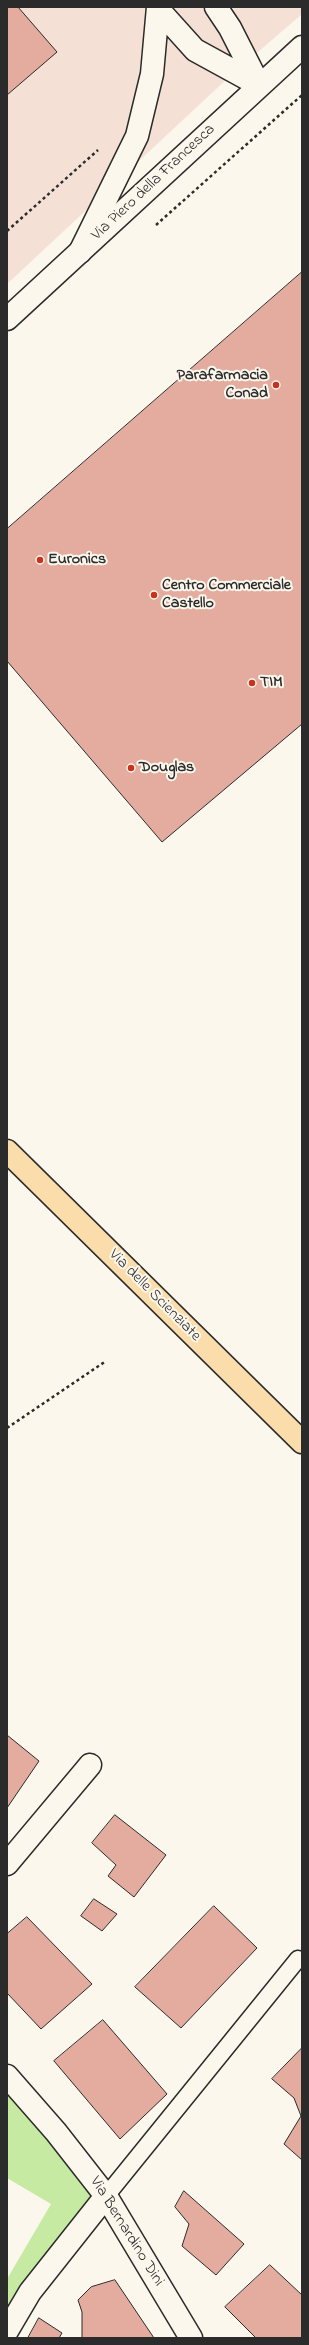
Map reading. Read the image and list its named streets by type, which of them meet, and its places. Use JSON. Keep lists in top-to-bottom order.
{
  "streets": {
    "main road": ["Via delle Scienziate"],
    "street": ["Via Piero della Francesca", "Via Bernardino Dini"]
  },
  "places": [
    "Parafarmacia Conad",
    "Euronics",
    "Centro Commerciale Castello",
    "TIM",
    "Douglas"
  ]
}
